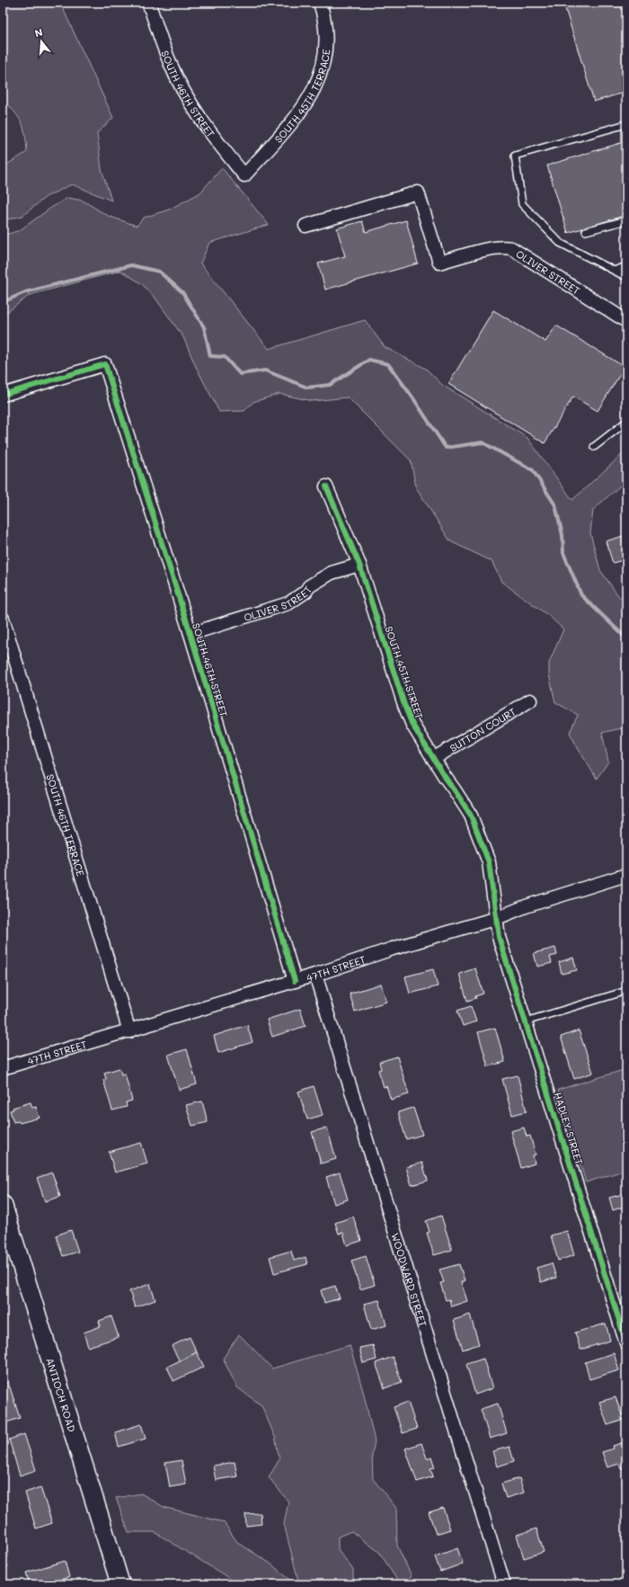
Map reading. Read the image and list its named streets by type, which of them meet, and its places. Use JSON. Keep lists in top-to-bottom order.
{
  "streets": {
    "main road": ["ANTIOCH ROAD"],
    "street": [
      "SOUTH 46TH STREET",
      "SOUTH 45TH TERRACE",
      "OLIVER STREET",
      "SOUTH 45TH STREET",
      "SUTTON COURT",
      "SOUTH 46TH TERRACE",
      "47TH STREET",
      "HADLEY STREET",
      "WOODWARD STREET"
    ]
  },
  "crossings": [
    ["SOUTH 46TH STREET", "SOUTH 45TH TERRACE"],
    ["SOUTH 46TH STREET", "OLIVER STREET"],
    ["SOUTH 46TH STREET", "47TH STREET"],
    ["OLIVER STREET", "SOUTH 45TH STREET"],
    ["SOUTH 45TH STREET", "SUTTON COURT"],
    ["SOUTH 45TH STREET", "47TH STREET"],
    ["SOUTH 45TH STREET", "HADLEY STREET"],
    ["SOUTH 46TH TERRACE", "47TH STREET"],
    ["47TH STREET", "HADLEY STREET"],
    ["47TH STREET", "WOODWARD STREET"]
  ],
  "north": "top"
}
